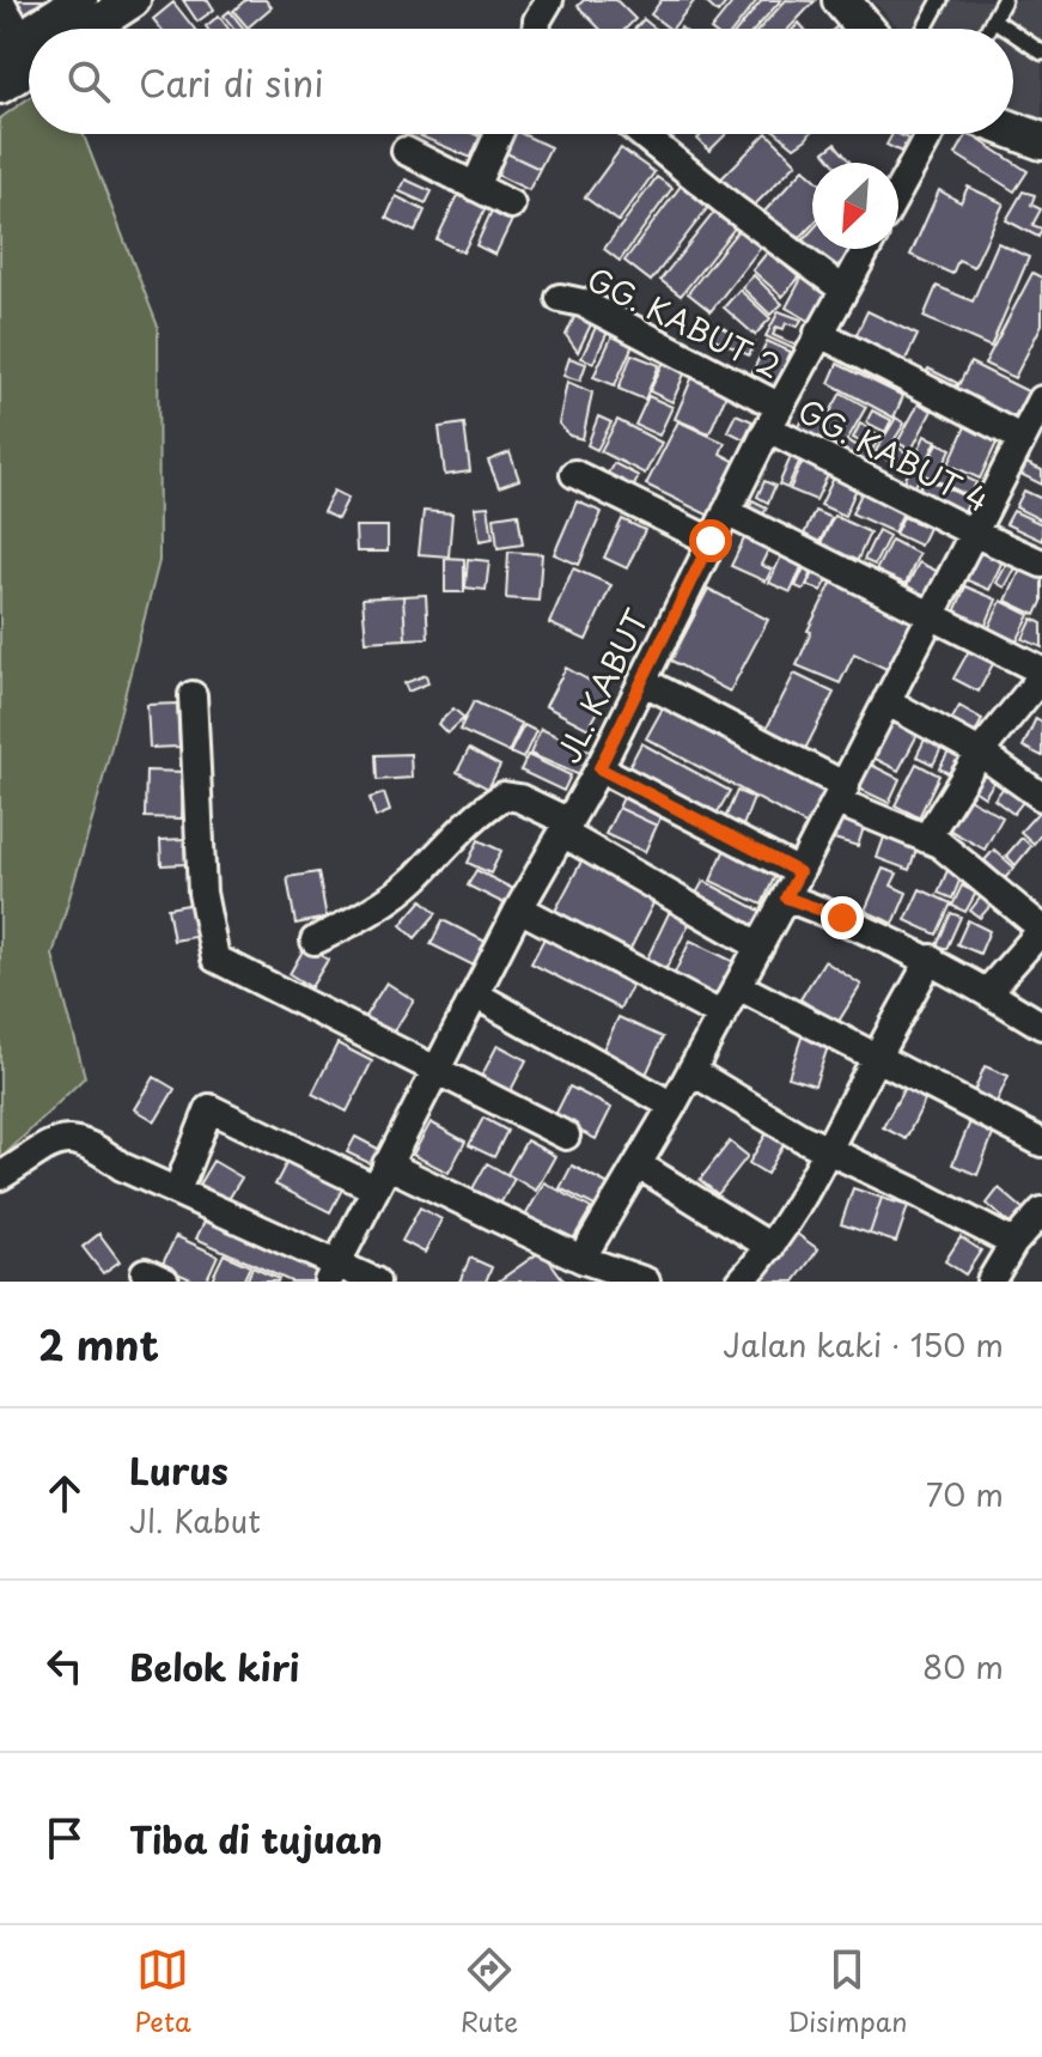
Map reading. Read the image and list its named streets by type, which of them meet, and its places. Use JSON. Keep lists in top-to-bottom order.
{
  "streets": {
    "street": ["GG. KABUT 2", "GG. KABUT 4", "JL. KABUT"]
  },
  "crossings": [
    ["GG. KABUT 2", "GG. KABUT 4"],
    ["GG. KABUT 2", "JL. KABUT"],
    ["GG. KABUT 4", "JL. KABUT"]
  ],
  "north": "bottom left",
  "page": {
    "search": "Cari di sini",
    "heading": ["2 mnt", "Jalan kaki · 150 m"],
    "list": [
      ["Lurus", "Jl. Kabut", "70 m"],
      ["Belok kiri", "80 m"],
      "Tiba di tujuan"
    ],
    "nav": ["Peta", "Rute", "Disimpan"]
  }
}
